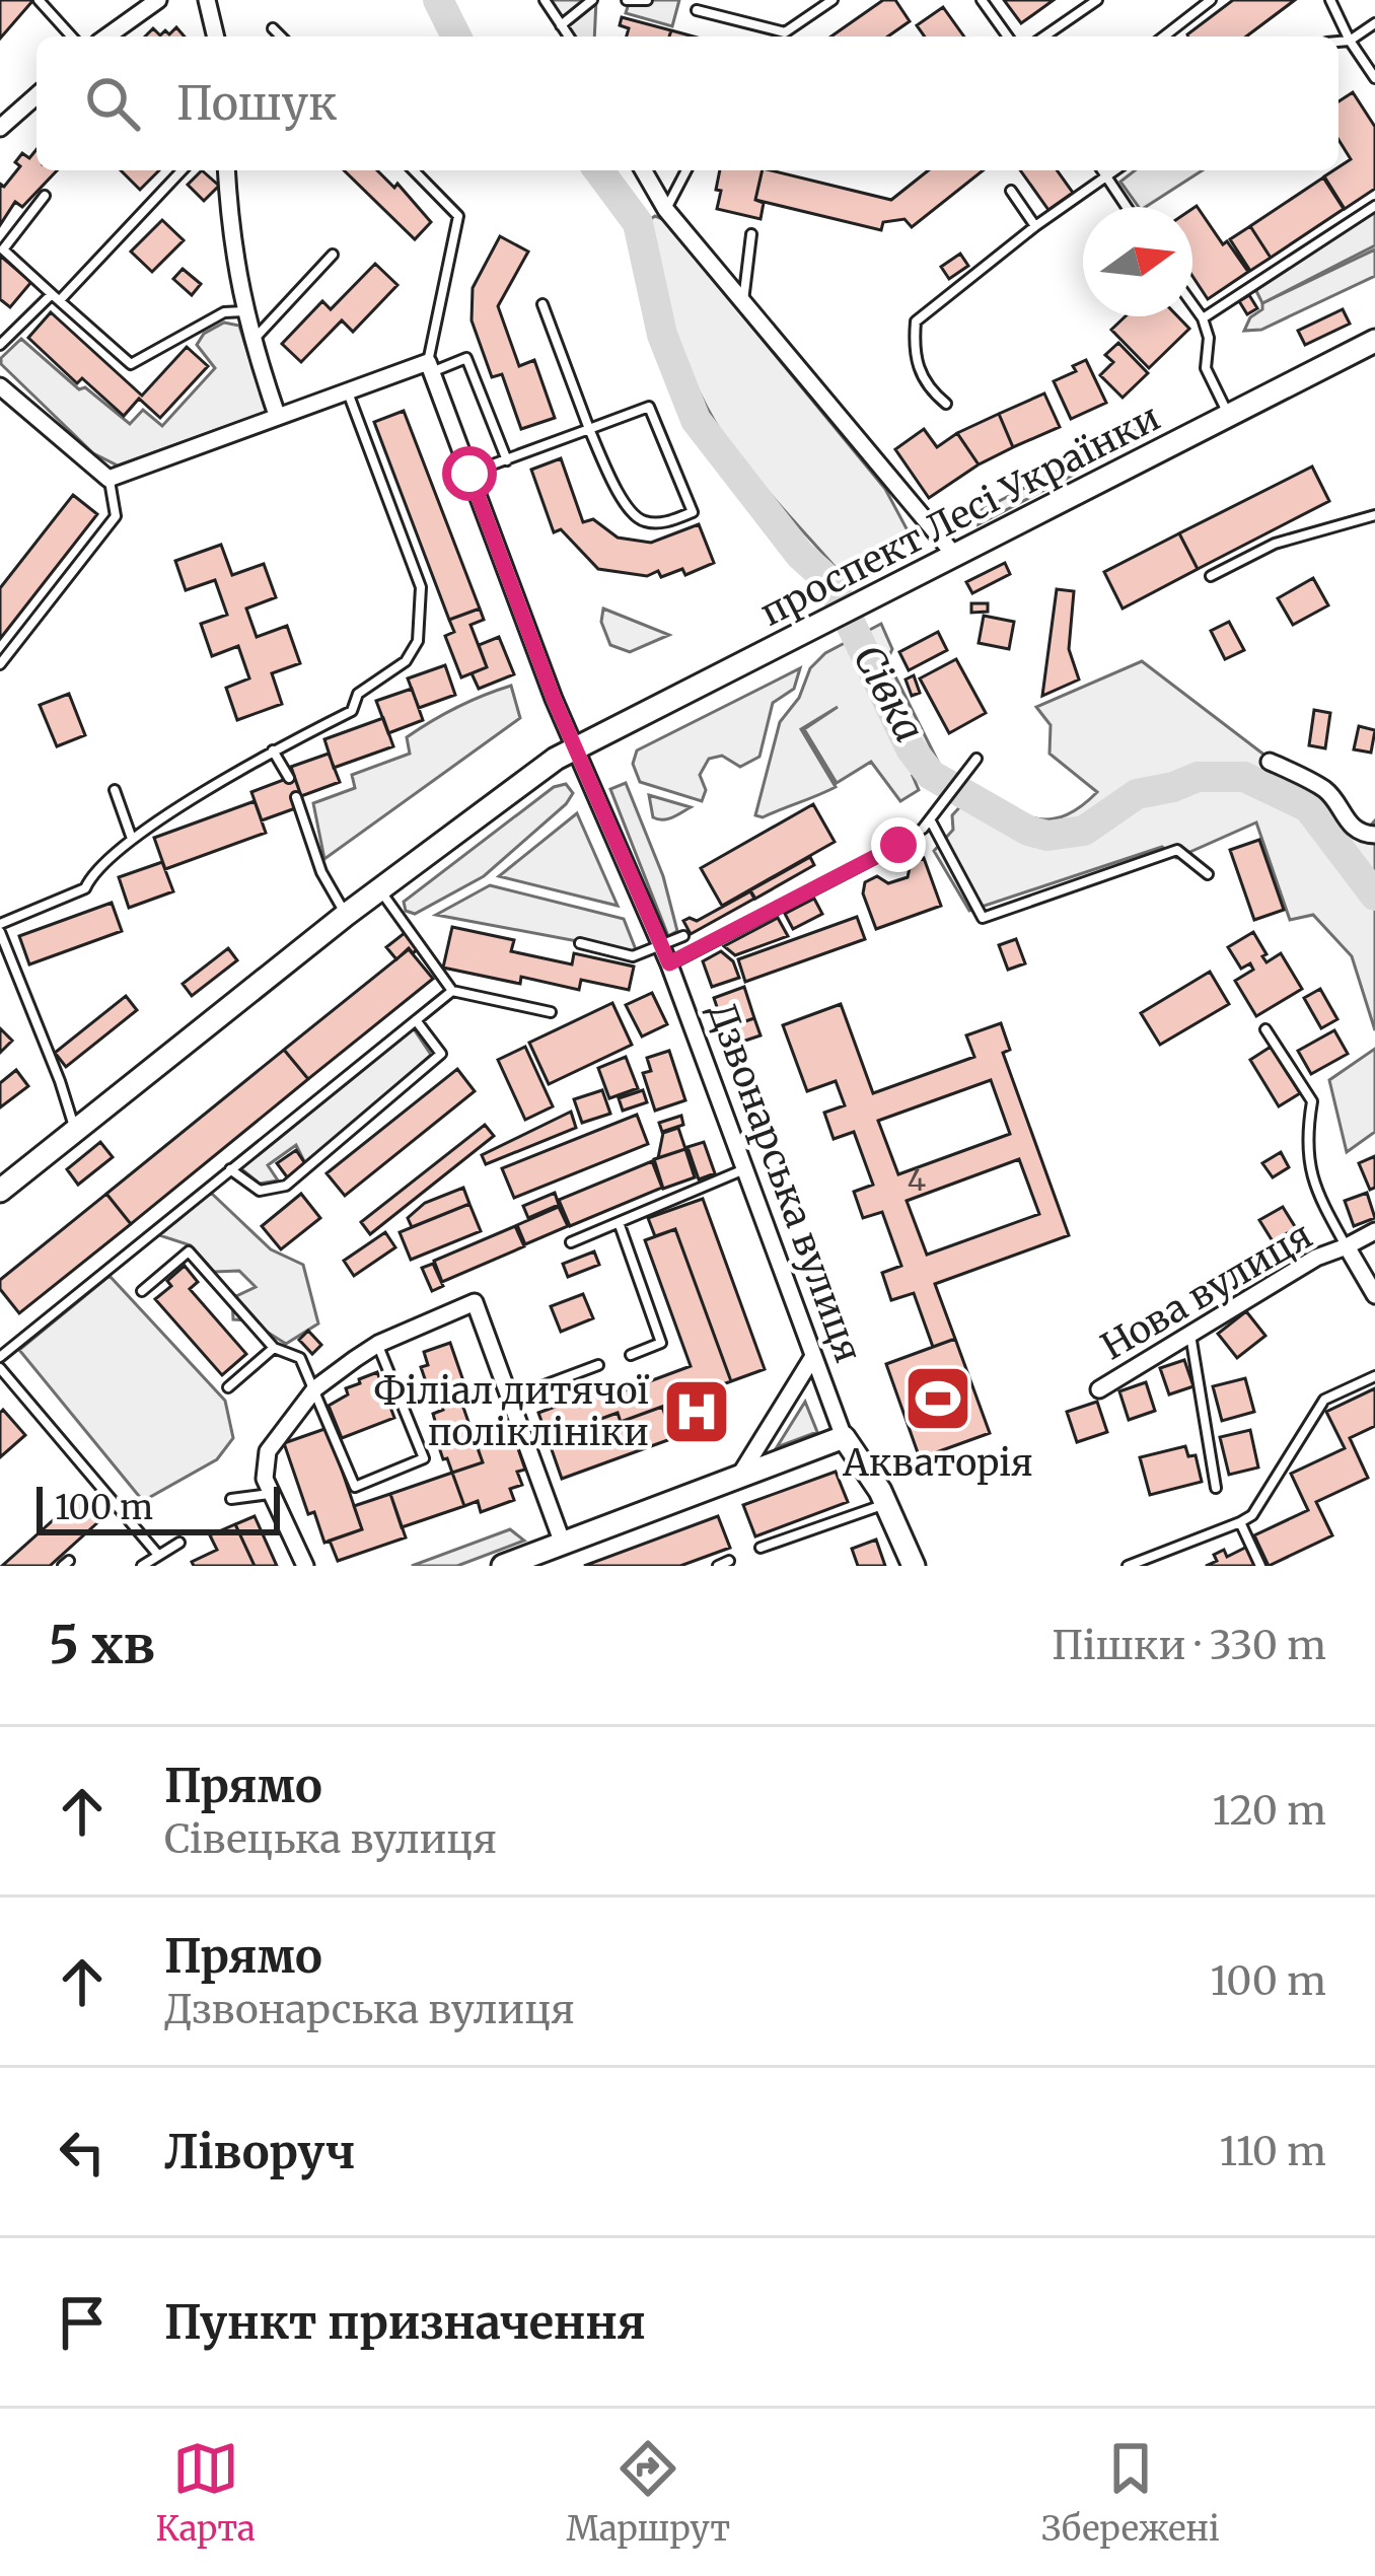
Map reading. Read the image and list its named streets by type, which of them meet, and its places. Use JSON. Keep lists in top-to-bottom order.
{
  "streets": {
    "main road": ["проспект Лесі Українки", "Дзвонарська вулиця"],
    "street": ["Нова вулиця"]
  },
  "crossings": [
    ["проспект Лесі Українки", "Дзвонарська вулиця"]
  ],
  "water": ["Сівка"],
  "places": {
    "sports": ["Акваторія"],
    "hospital": ["Філіал дитячої поліклініки"]
  },
  "house_numbers": ["4"],
  "scale_bar": "100 m",
  "north": "right",
  "page": {
    "search": "Пошук",
    "scale": "100 m",
    "heading": ["5 хв", "Пішки · 330 m"],
    "list": [
      ["Прямо", "Сівецька вулиця", "120 m"],
      ["Прямо", "Дзвонарська вулиця", "100 m"],
      ["Ліворуч", "110 m"],
      "Пункт призначення"
    ],
    "nav": ["Карта", "Маршрут", "Збережені"]
  }
}
